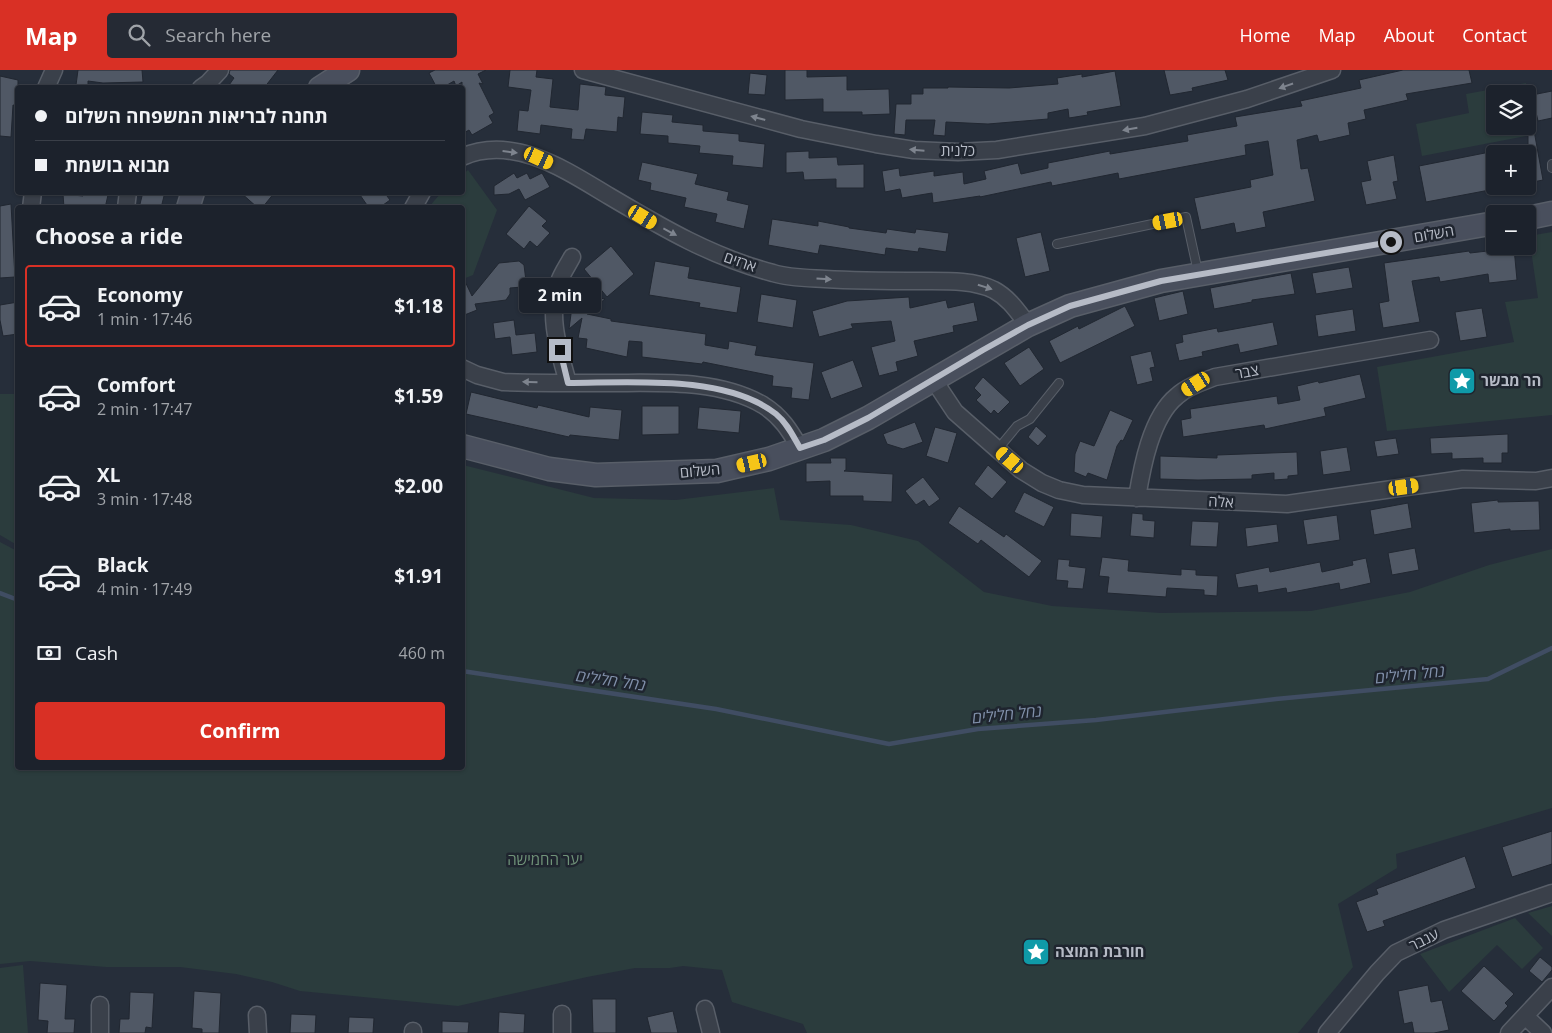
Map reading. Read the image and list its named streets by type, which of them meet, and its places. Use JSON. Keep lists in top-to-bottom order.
{
  "streets": {
    "street": [
      "כלנית",
      "השלום",
      "ארזים",
      "צבר",
      "אלה",
      "ענבר"
    ]
  },
  "crossings": [
    ["השלום", "ארזים"],
    ["השלום", "אלה"],
    ["צבר", "אלה"]
  ],
  "one_way": ["כלנית", "ארזים"],
  "water": ["נחל חלילים"],
  "parks": ["יער החמישה"],
  "places": {
    "place": ["הר מבשר", "חורבת המוצה"]
  },
  "page": {
    "header": "Map",
    "search": "Search here",
    "nav": [
      "Home",
      "Map",
      "About",
      "Contact"
    ],
    "map_buttons": ["+", "−"],
    "banner": ["תחנה לבריאות המשפחה השלום", "מבוא בושמת"],
    "heading": "Choose a ride",
    "list": [
      {
        "name": "Economy",
        "note": "1 min · 17:46",
        "value": "$1.18"
      },
      {
        "name": "Comfort",
        "note": "2 min · 17:47",
        "value": "$1.59"
      },
      {
        "name": "XL",
        "note": "3 min · 17:48",
        "value": "$2.00"
      },
      {
        "name": "Black",
        "note": "4 min · 17:49",
        "value": "$1.91"
      }
    ],
    "bubble": "2 min",
    "pay": ["Cash", "460 m"],
    "buttons": "Confirm"
  }
}
